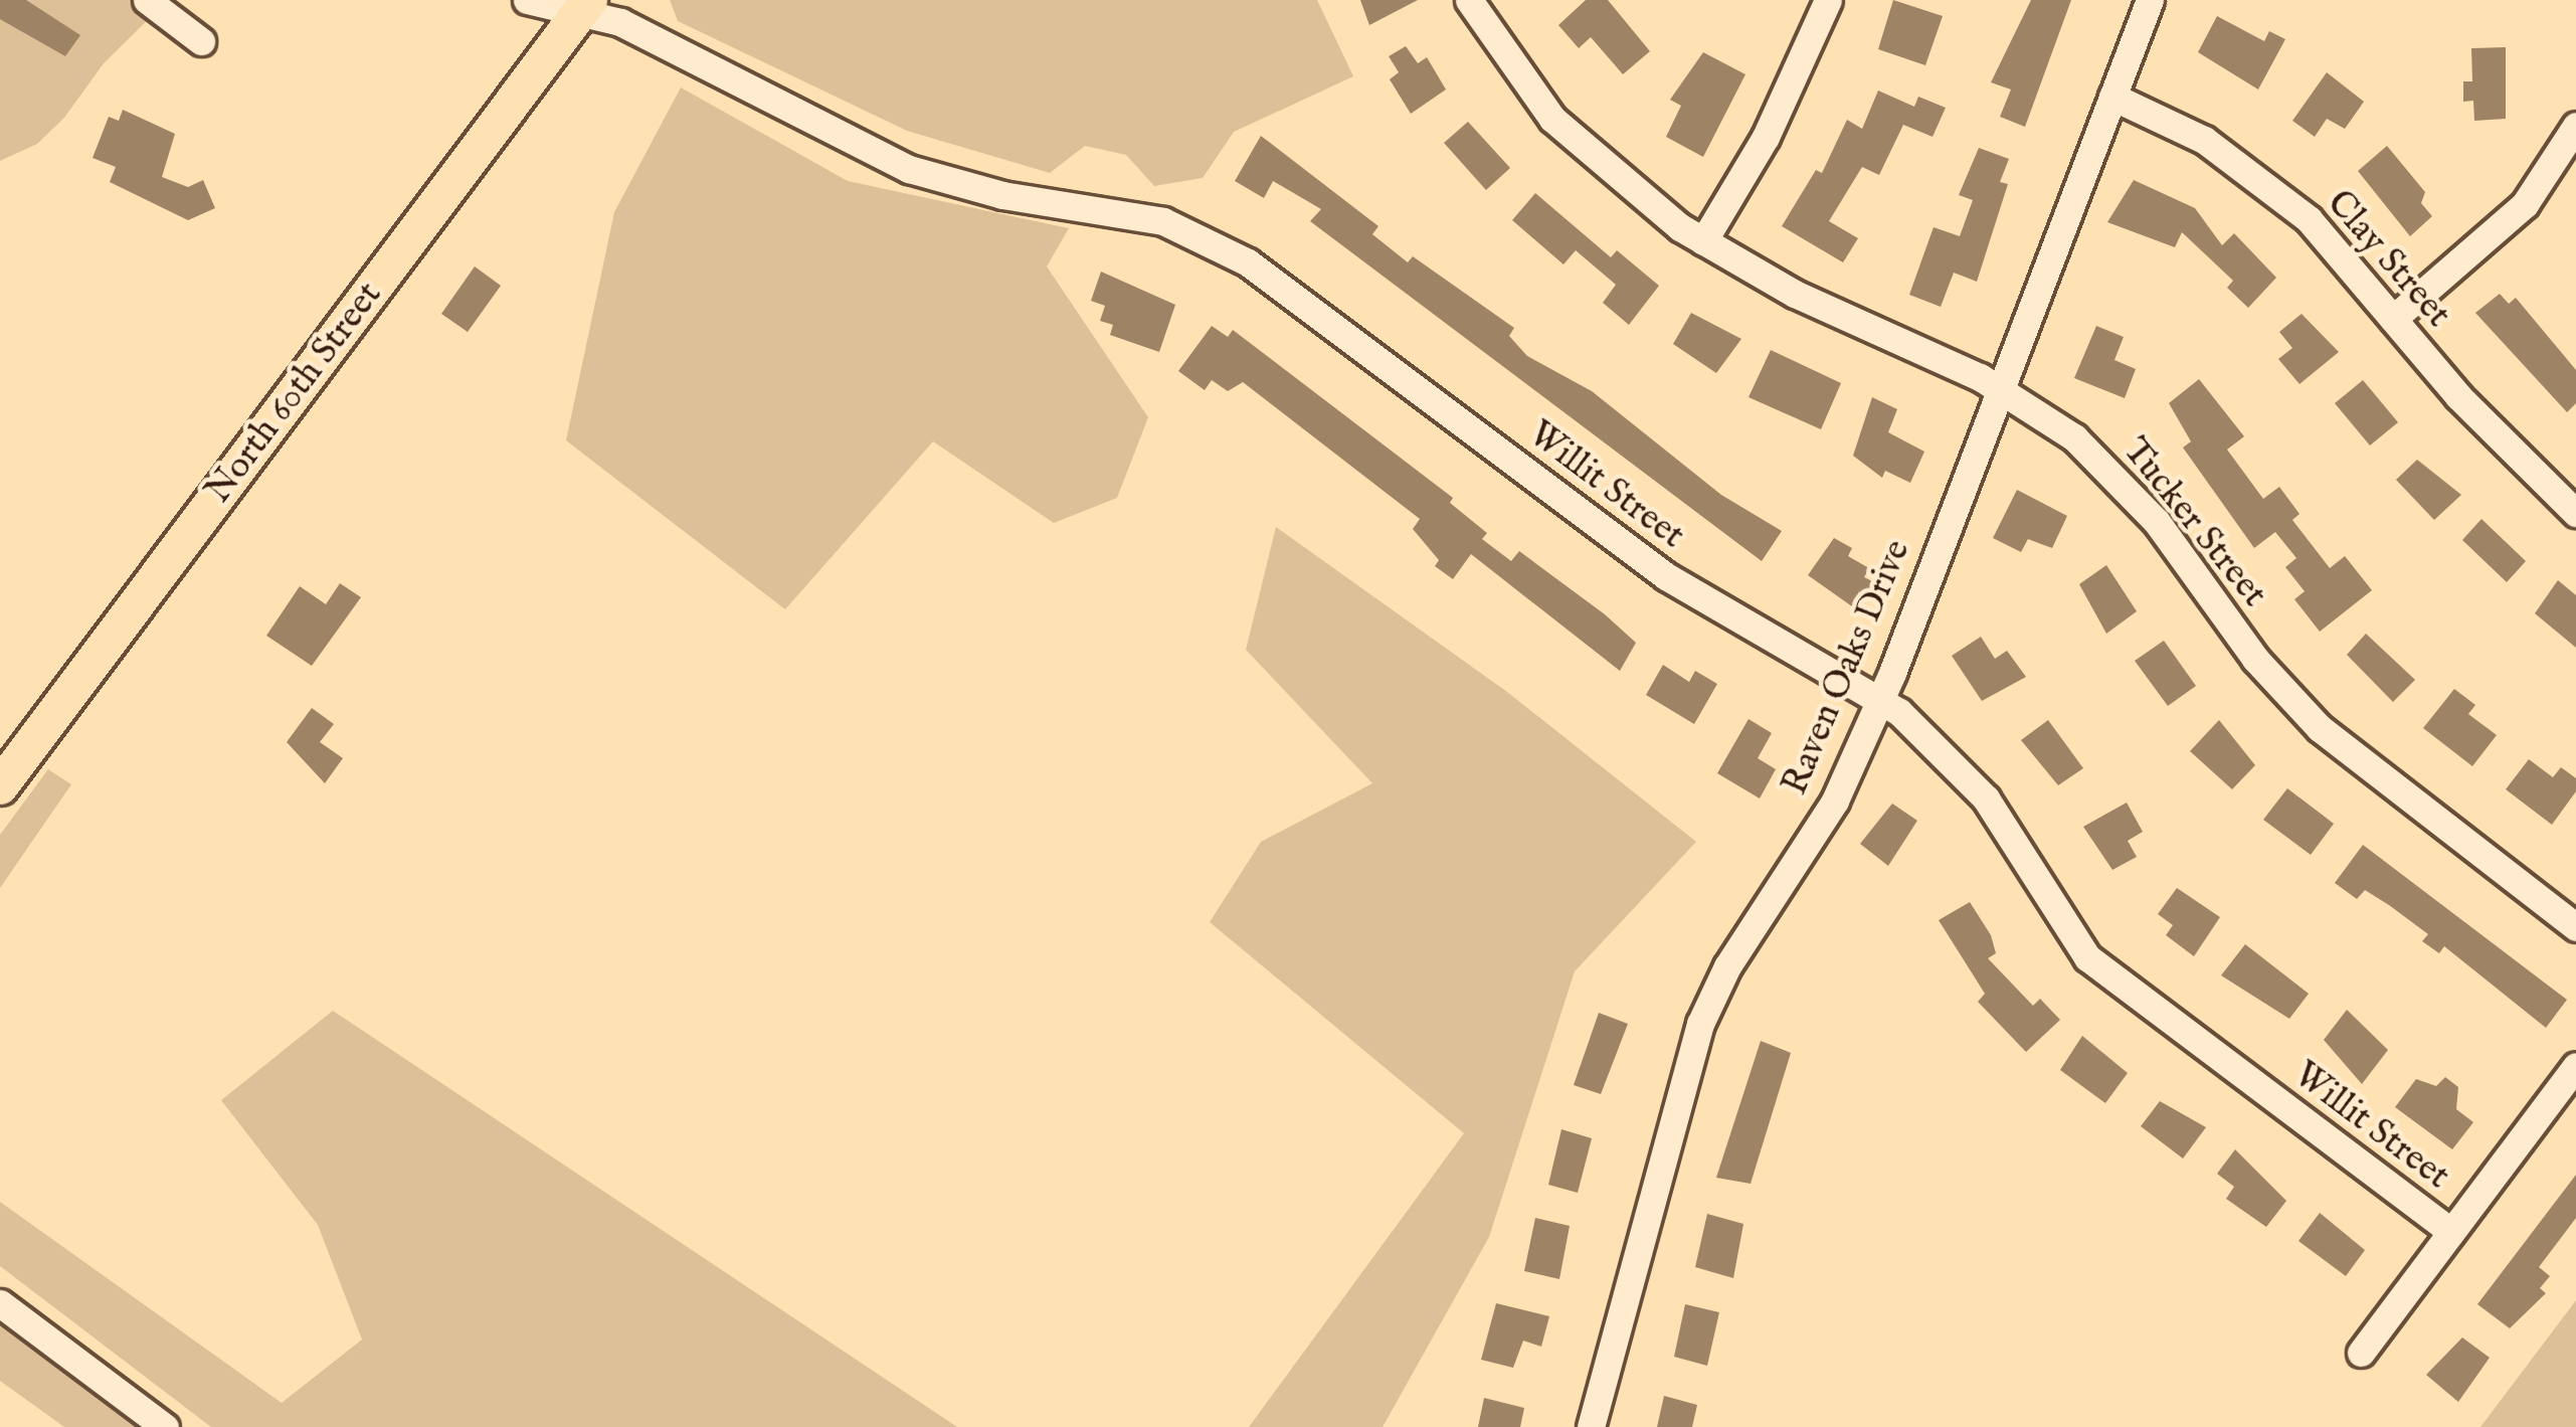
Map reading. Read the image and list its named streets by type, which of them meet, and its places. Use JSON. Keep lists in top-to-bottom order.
{
  "streets": {
    "main road": ["North 60th Street"],
    "street": [
      "Clay Street",
      "Willit Street",
      "Tucker Street",
      "Raven Oaks Drive"
    ]
  },
  "crossings": [
    ["Clay Street", "Raven Oaks Drive"],
    ["North 60th Street", "Willit Street"],
    ["Willit Street", "Raven Oaks Drive"],
    ["Tucker Street", "Raven Oaks Drive"]
  ]
}
